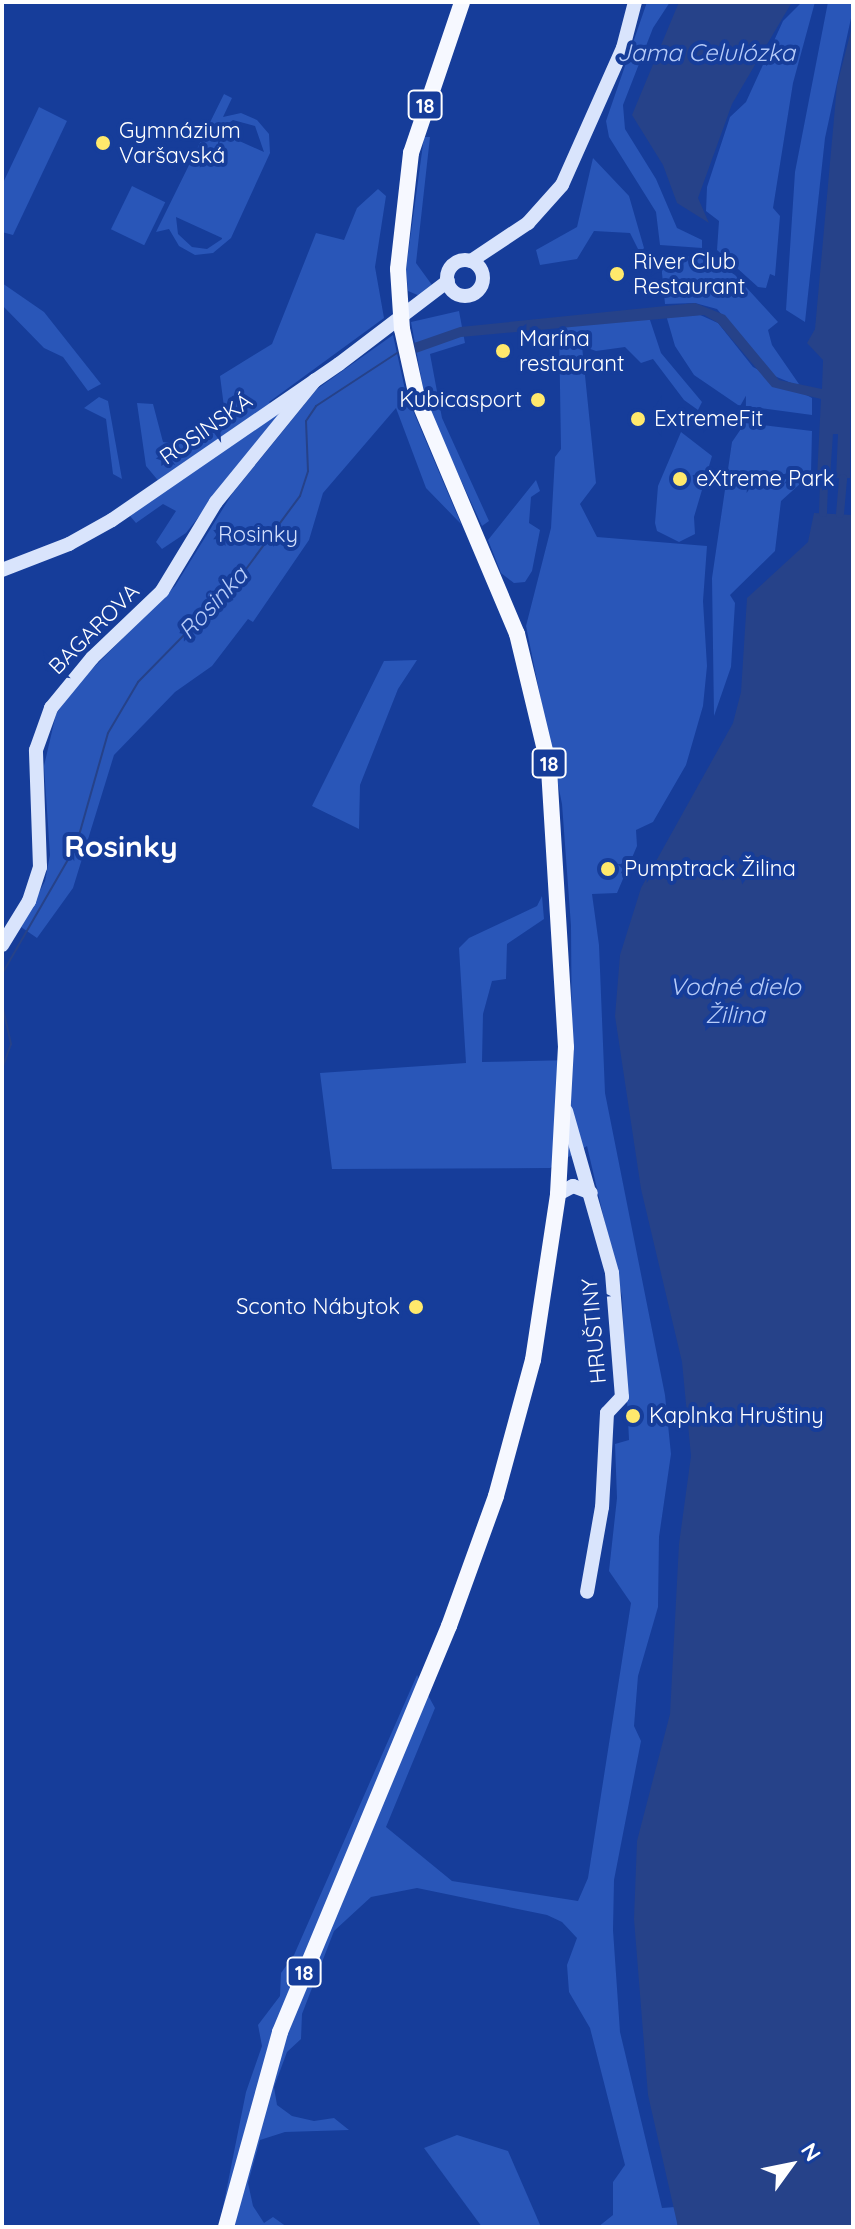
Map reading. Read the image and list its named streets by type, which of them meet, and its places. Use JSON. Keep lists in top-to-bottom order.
{
  "streets": {
    "main road": ["18"],
    "street": ["ROSINSKÁ", "BAGAROVA", "HRUŠTINY"]
  },
  "crossings": [
    ["18", "HRUŠTINY"],
    ["ROSINSKÁ", "BAGAROVA"]
  ],
  "districts": ["Rosinky"],
  "water": ["Jama Celulózka", "Rosinka", "Vodné dielo Žilina"],
  "parks": ["Rosinky"],
  "places": [
    "Gymnázium Varšavská",
    "River Club Restaurant",
    "Marína restaurant",
    "Kubicasport",
    "ExtremeFit",
    "eXtreme Park",
    "Pumptrack Žilina",
    "Sconto Nábytok",
    "Kaplnka Hruštiny"
  ],
  "north": "top right"
}
